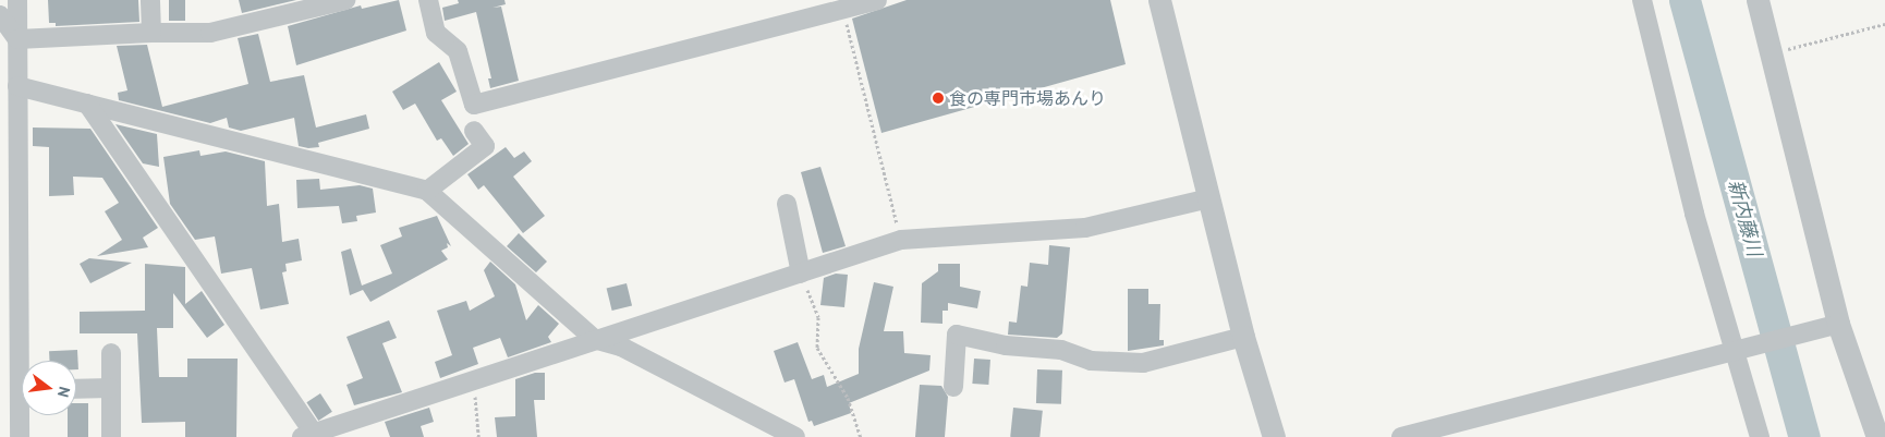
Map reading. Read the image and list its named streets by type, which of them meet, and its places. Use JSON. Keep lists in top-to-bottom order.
{
  "water": ["新内藤川"],
  "places": ["食の専門市場あんり"],
  "north": "right"
}
